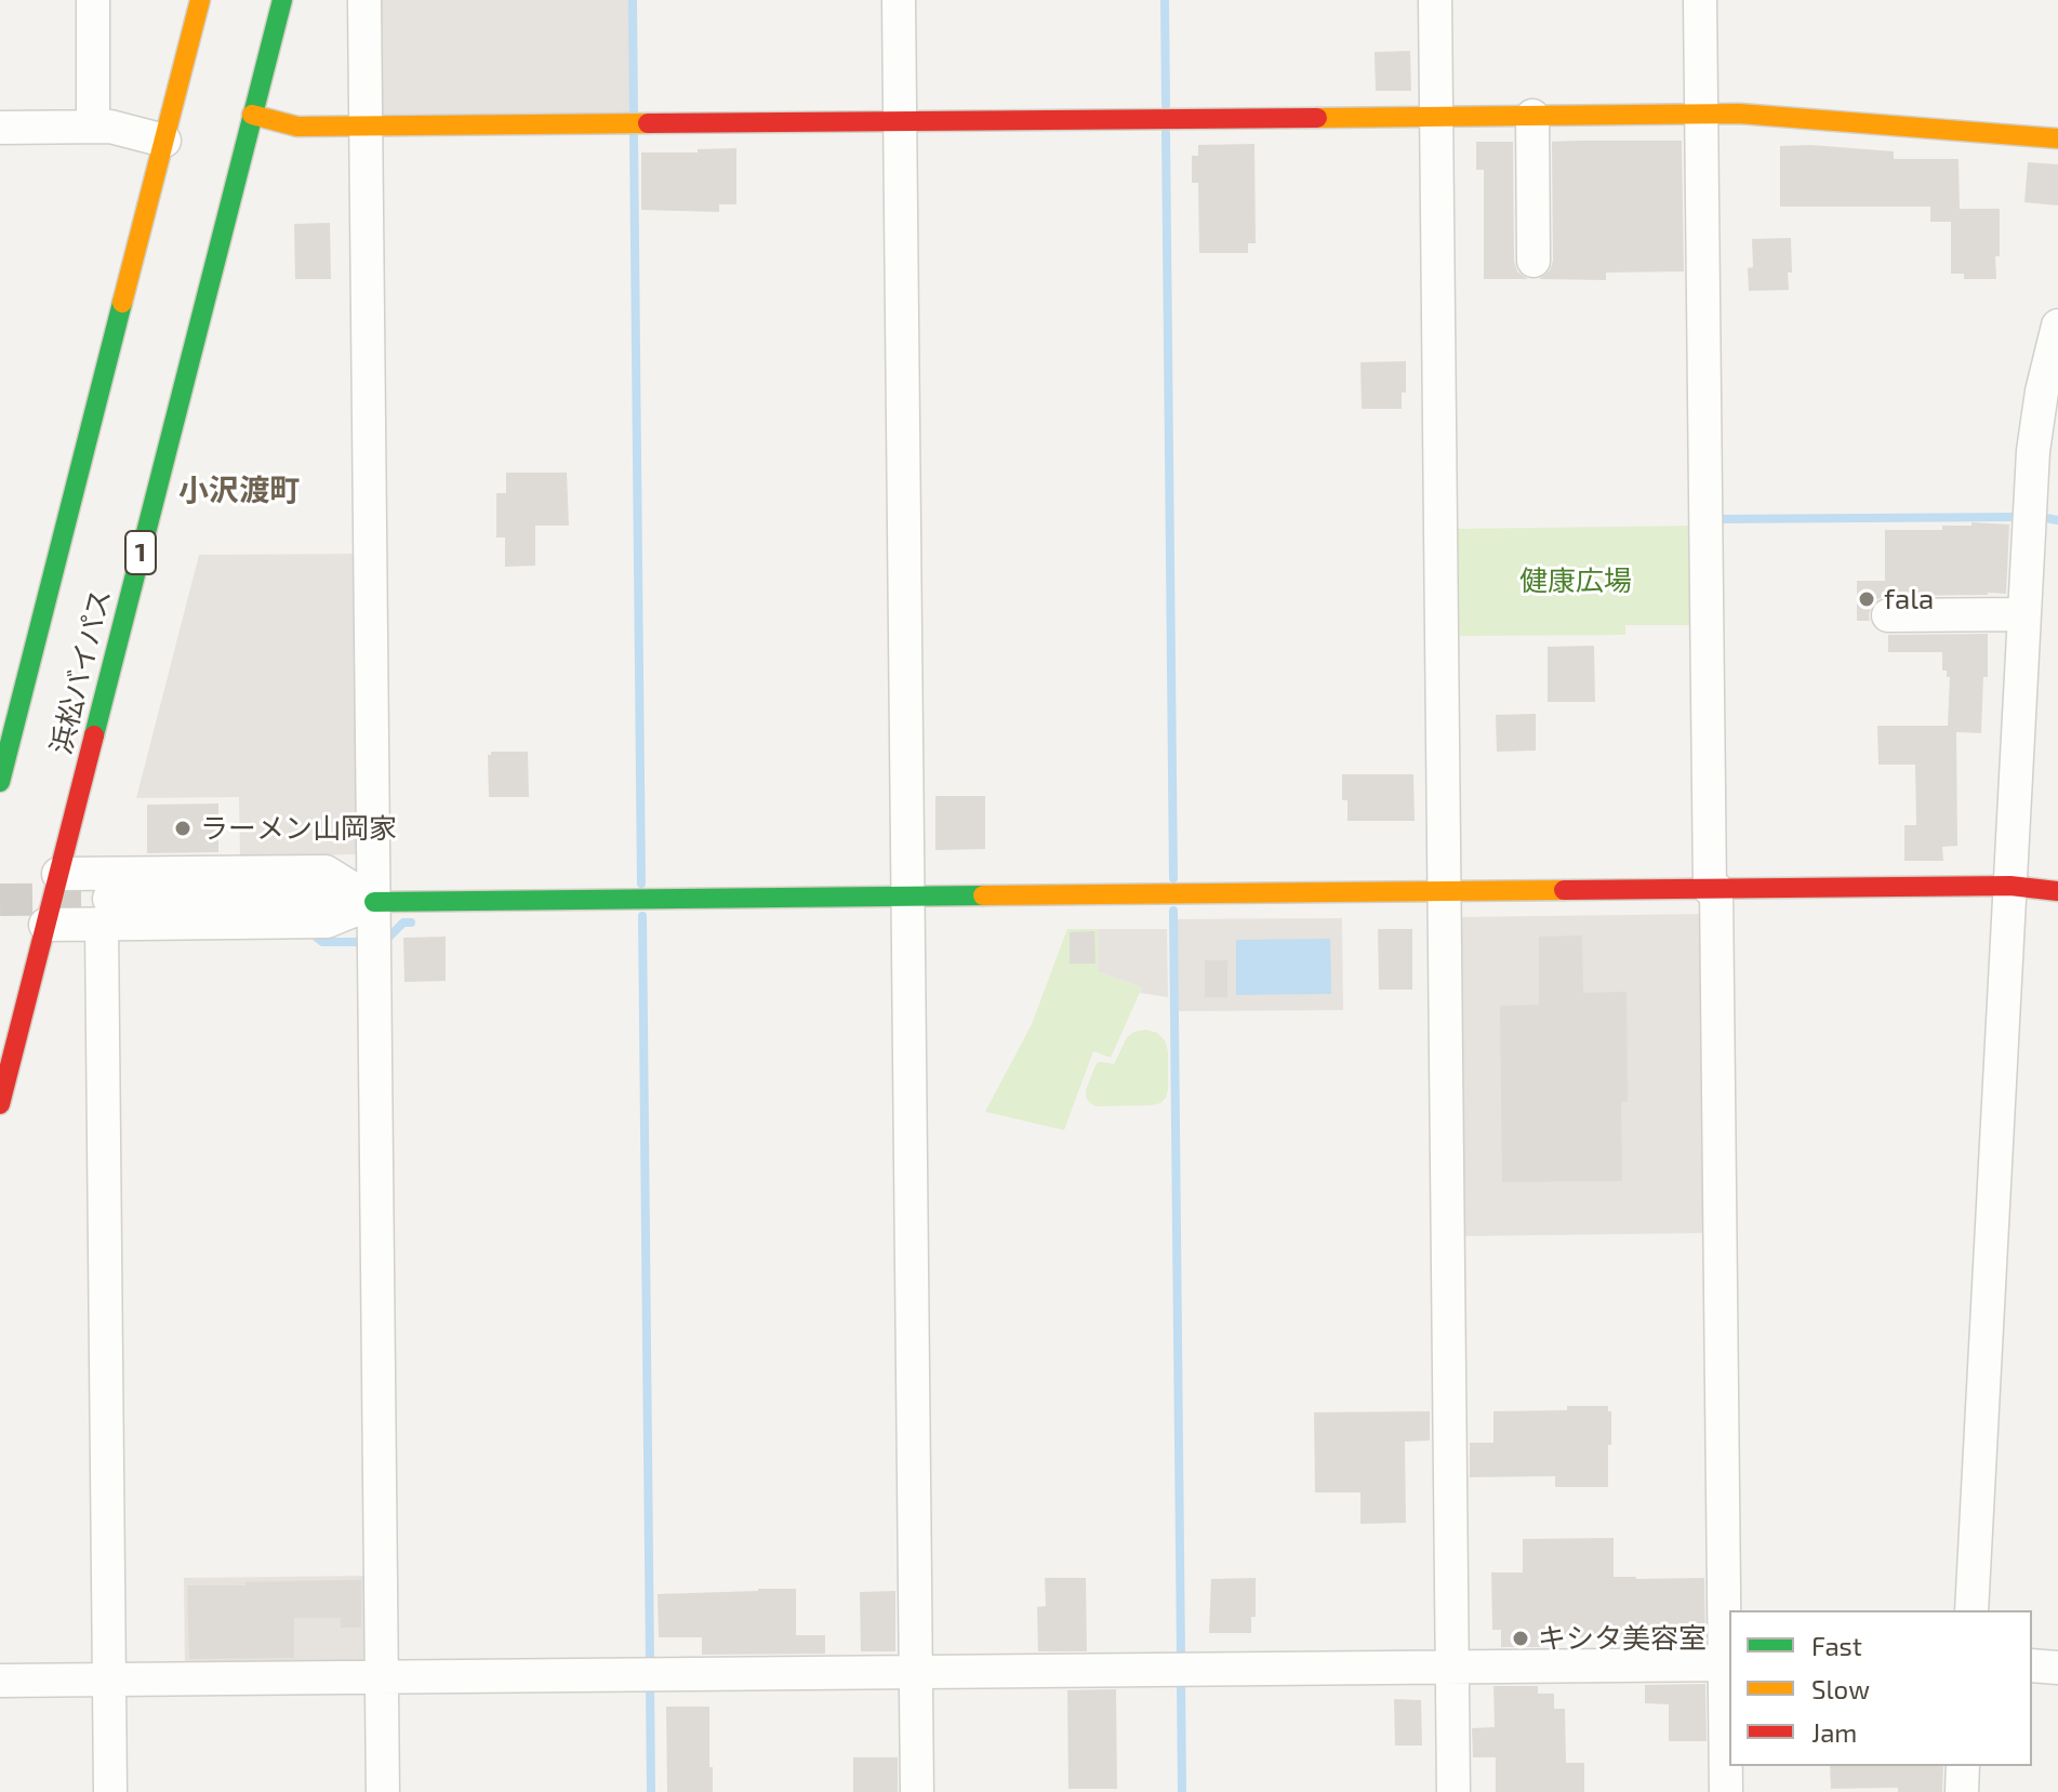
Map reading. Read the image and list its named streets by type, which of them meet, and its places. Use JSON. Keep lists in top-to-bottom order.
{
  "streets": {
    "main road": ["1", "浜松バイパス"]
  },
  "districts": ["小沢渡町"],
  "parks": ["健康広場"],
  "places": ["fala", "ラーメン山岡家", "キシタ美容室"],
  "legend": ["Fast", "Slow", "Jam"]
}
